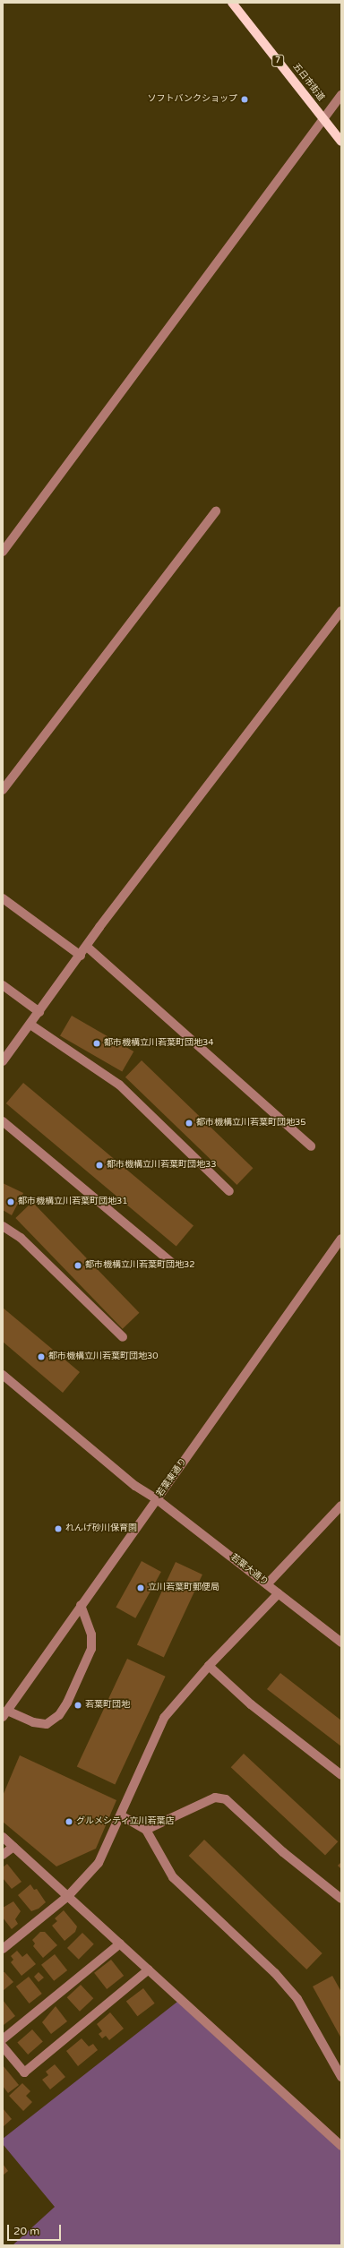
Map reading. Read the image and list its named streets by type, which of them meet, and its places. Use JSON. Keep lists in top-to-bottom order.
{
  "streets": {
    "main road": ["7", "五日市街道"],
    "street": ["若葉東通り", "若葉大通り"]
  },
  "crossings": [
    ["若葉東通り", "若葉大通り"]
  ],
  "places": [
    "ソフトバンクショップ",
    "都市機構立川若葉町団地34",
    "都市機構立川若葉町団地35",
    "都市機構立川若葉町団地33",
    "都市機構立川若葉町団地31",
    "都市機構立川若葉町団地32",
    "都市機構立川若葉町団地30",
    "れんげ砂川保育園",
    "立川若葉町郵便局",
    "若葉町団地",
    "グルメシティ立川若葉店"
  ],
  "scale_bar": "20 m"
}
